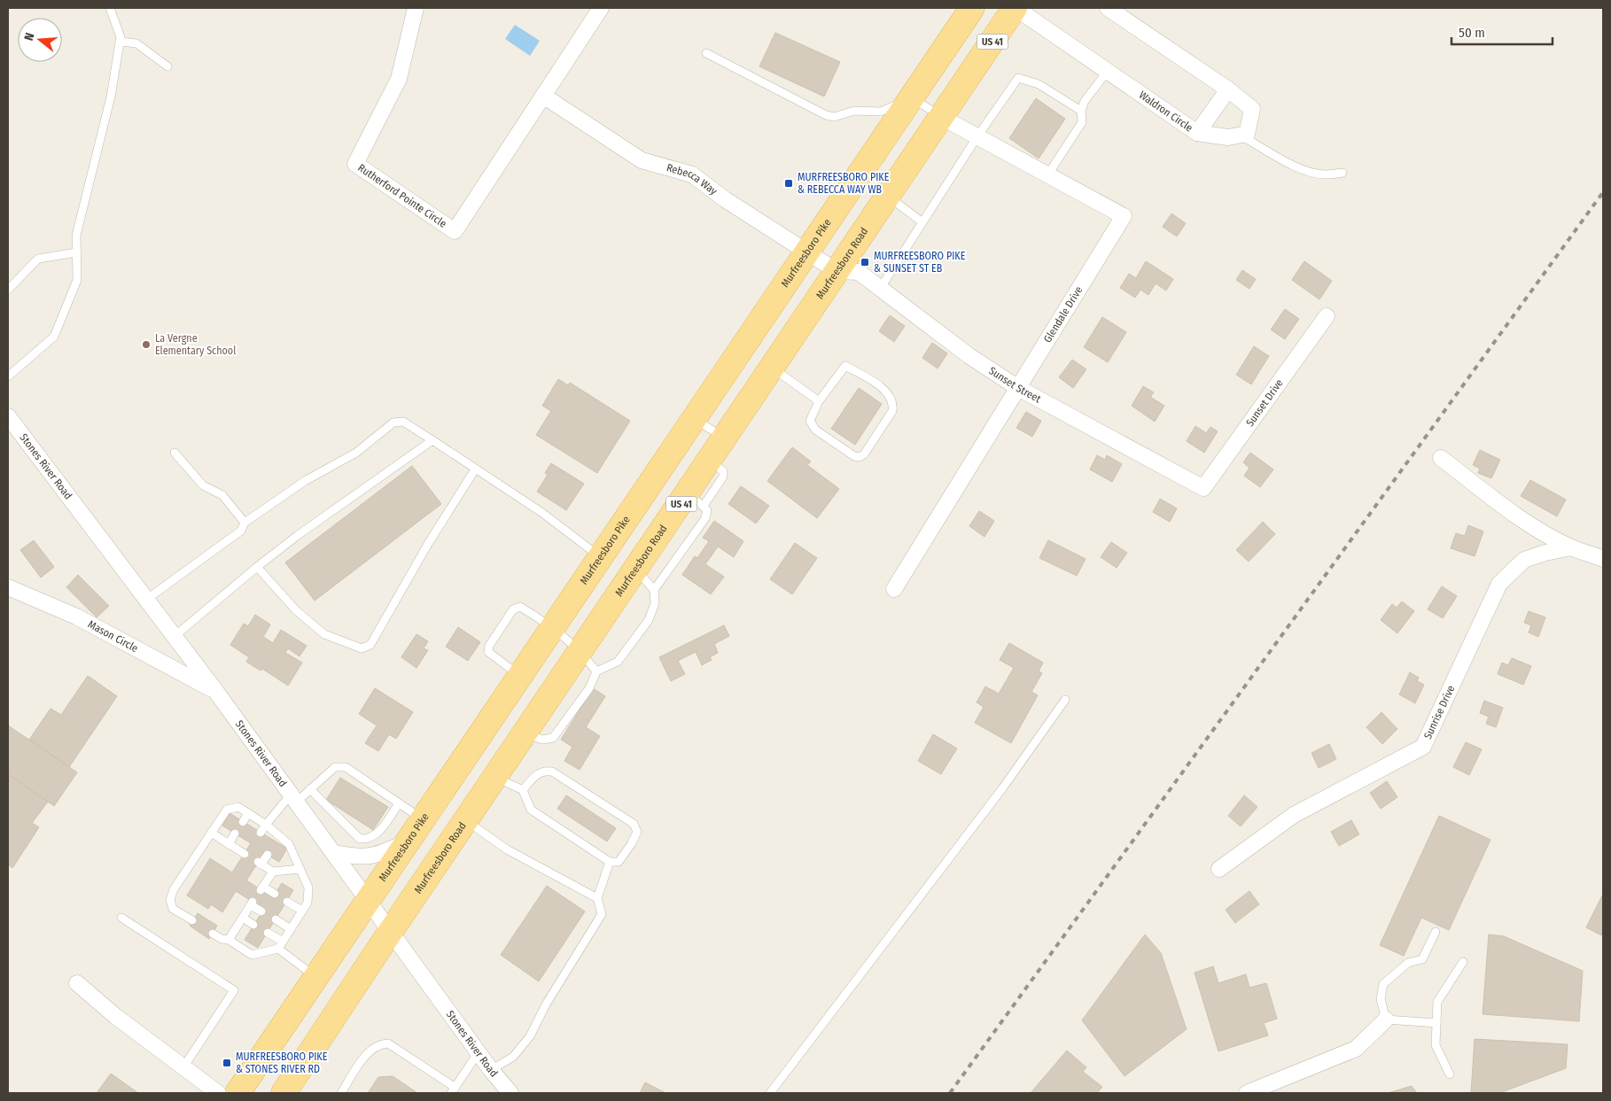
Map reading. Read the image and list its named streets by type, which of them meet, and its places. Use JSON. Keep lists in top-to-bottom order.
{
  "streets": {
    "main road": ["US 41", "Murfreesboro Pike", "Murfreesboro Road"],
    "street": [
      "Waldron Circle",
      "Rebecca Way",
      "Rutherford Pointe Circle",
      "Glendale Drive",
      "Sunset Street",
      "Sunset Drive",
      "Stones River Road",
      "Mason Circle",
      "Sunrise Drive"
    ]
  },
  "crossings": [
    ["Waldron Circle", "Murfreesboro Road"],
    ["Rebecca Way", "Rutherford Pointe Circle"],
    ["Rebecca Way", "Murfreesboro Pike"],
    ["Rebecca Way", "Murfreesboro Road"],
    ["Rebecca Way", "Sunset Street"],
    ["Murfreesboro Pike", "Stones River Road"],
    ["Murfreesboro Road", "Glendale Drive"],
    ["Murfreesboro Road", "Sunset Street"],
    ["Murfreesboro Road", "Stones River Road"],
    ["Glendale Drive", "Sunset Street"],
    ["Sunset Street", "Sunset Drive"],
    ["Stones River Road", "Mason Circle"]
  ],
  "places": {
    "transit": ["MURFREESBORO PIKE & REBECCA WAY WB", "MURFREESBORO PIKE & SUNSET ST EB", "MURFREESBORO PIKE & STONES RIVER RD"],
    "other": ["La Vergne Elementary School"]
  },
  "scale_bar": "50 m",
  "north": "left"
}
